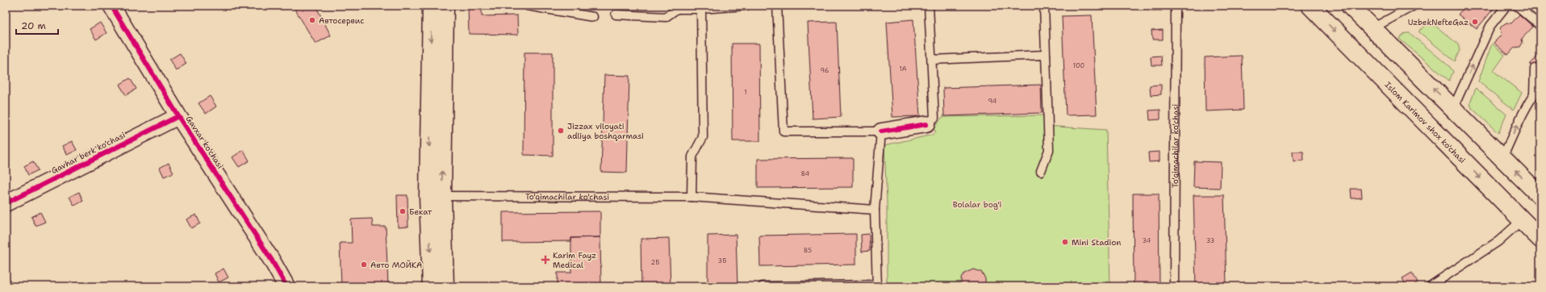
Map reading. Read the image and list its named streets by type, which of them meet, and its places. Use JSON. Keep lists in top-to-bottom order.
{
  "streets": {
    "main road": ["Islom Karimov shox ko'chasi"],
    "street": ["Gavxar ko'chasi", "Gavhar berk ko'chasi"],
    "lane": ["To'qimachilar ko'chasi"]
  },
  "crossings": [
    ["Gavxar ko'chasi", "Gavhar berk ko'chasi"]
  ],
  "parks": ["Bolalar bog'i"],
  "places": {
    "other": [
      "Автосервис",
      "UzbekNefteGaz",
      "Jizzax viloyati adliya boshqarmasi",
      "Бекат",
      "Mini Stadion",
      "Авто МОЙКА"
    ],
    "health": ["Karim Fayz Medical"]
  },
  "house_numbers": [
    "100",
    "1A",
    "96",
    "1",
    "94",
    "84",
    "34",
    "33",
    "85",
    "3Б",
    "2Б"
  ],
  "scale_bar": "20 m"
}
